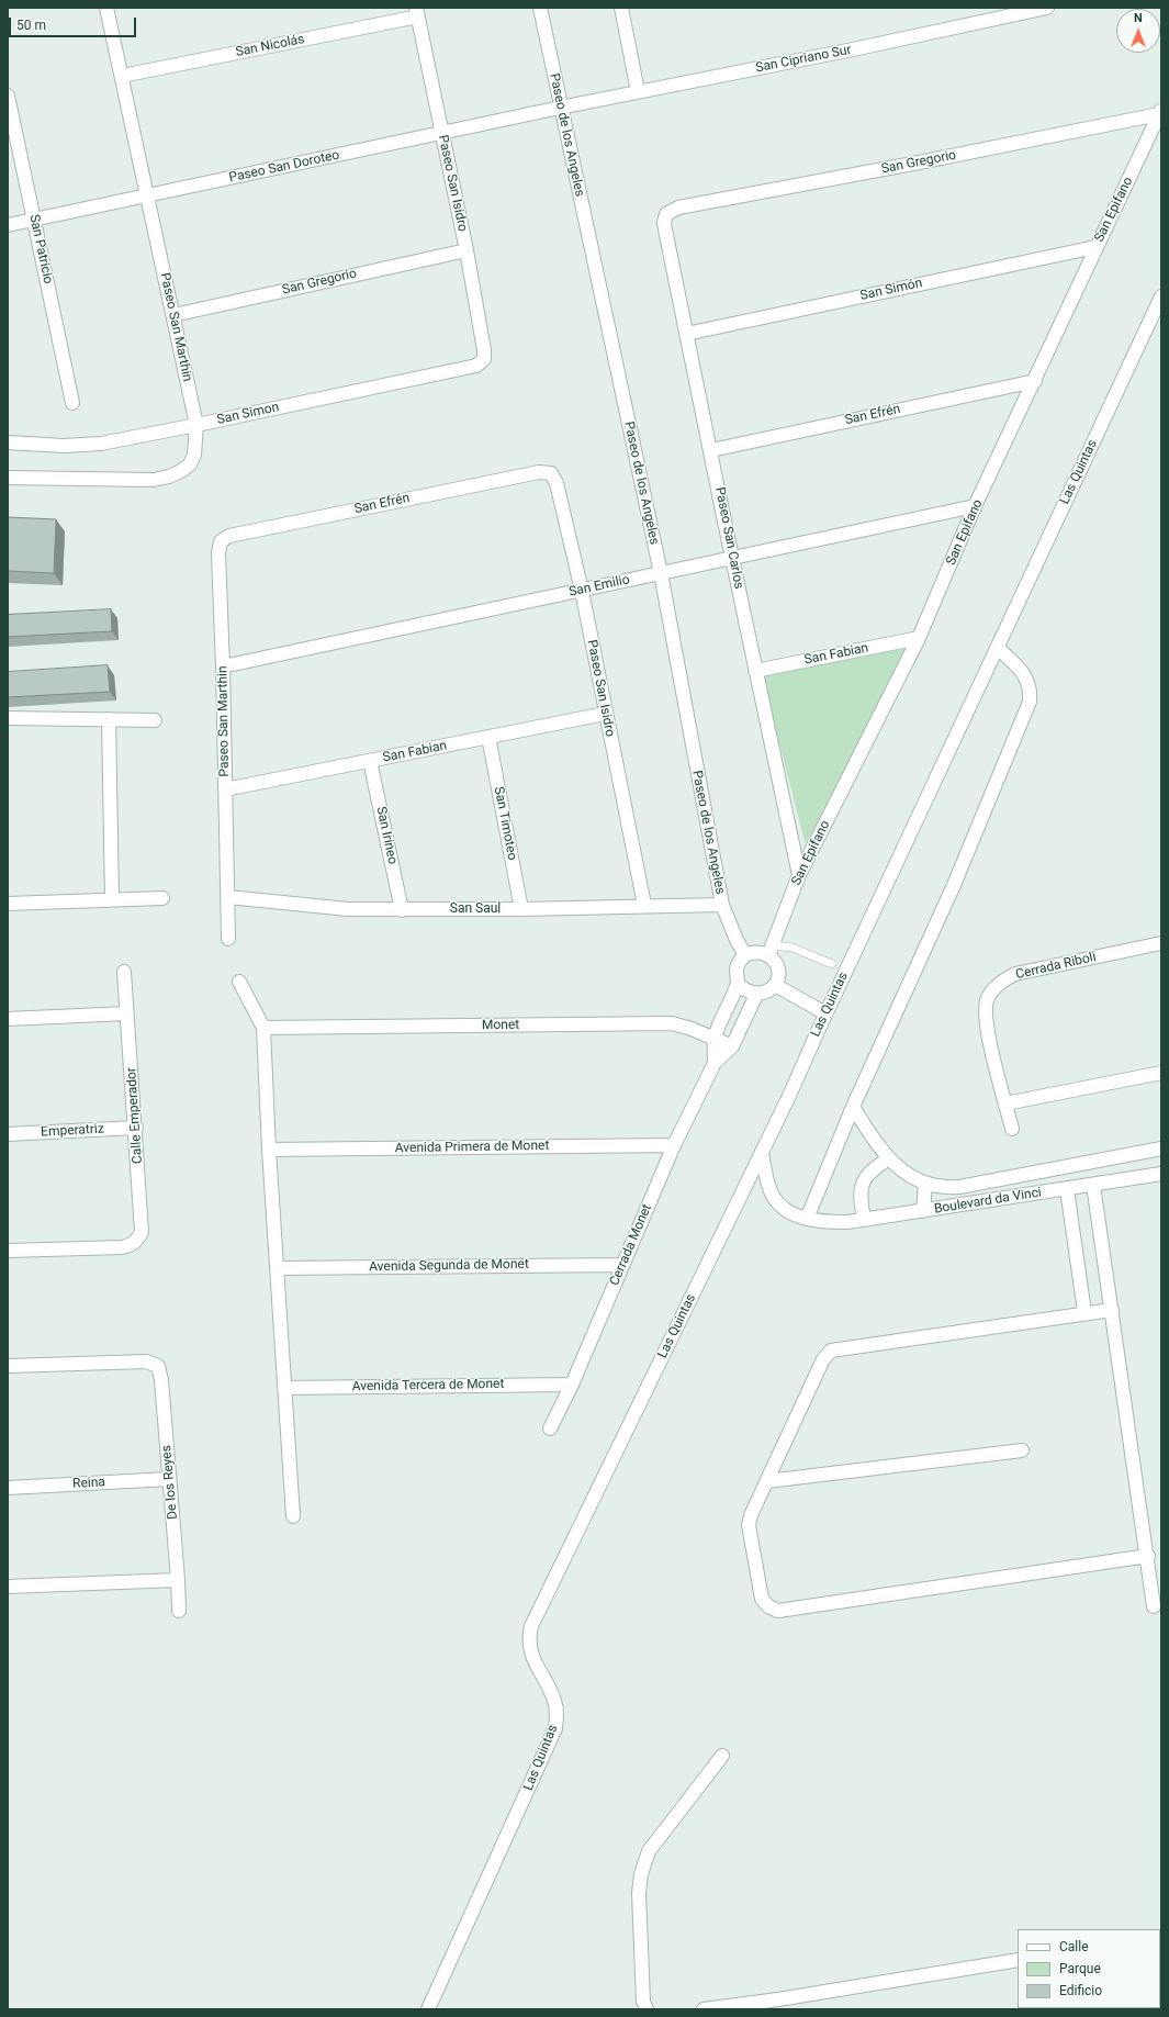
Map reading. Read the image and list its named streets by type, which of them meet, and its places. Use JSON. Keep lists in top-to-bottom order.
{
  "streets": {
    "street": [
      "San Nicolás",
      "San Cipriano Sur",
      "Paseo de los Angeles",
      "San Gregorio",
      "Paseo San Doroteo",
      "Paseo San Isidro",
      "San Epifano",
      "San Patricio",
      "San Simón",
      "Paseo San Marthin",
      "San Simon",
      "San Efrén",
      "Las Quintas",
      "Paseo San Carlos",
      "San Emilio",
      "San Fabian",
      "San Timoteo",
      "San Irineo",
      "San Saul",
      "Cerrada Riboli",
      "Monet",
      "Calle Emperador",
      "Emperatriz",
      "Avenida Primera de Monet",
      "Boulevard da Vinci",
      "Cerrada Monet",
      "Avenida Segunda de Monet",
      "Avenida Tercera de Monet",
      "De los Reyes",
      "Reina"
    ]
  },
  "crossings": [
    ["San Nicolás", "Paseo San Isidro"],
    ["San Nicolás", "Paseo San Marthin"],
    ["San Cipriano Sur", "Paseo de los Angeles"],
    ["San Cipriano Sur", "Paseo San Doroteo"],
    ["Paseo de los Angeles", "Paseo San Doroteo"],
    ["Paseo de los Angeles", "San Epifano"],
    ["Paseo de los Angeles", "San Emilio"],
    ["Paseo de los Angeles", "San Saul"],
    ["San Gregorio", "Paseo San Isidro"],
    ["San Gregorio", "San Epifano"],
    ["San Gregorio", "Paseo San Marthin"],
    ["San Gregorio", "Paseo San Carlos"],
    ["Paseo San Doroteo", "Paseo San Isidro"],
    ["Paseo San Doroteo", "San Patricio"],
    ["Paseo San Doroteo", "Paseo San Marthin"],
    ["Paseo San Isidro", "San Simon"],
    ["Paseo San Isidro", "San Efrén"],
    ["Paseo San Isidro", "San Emilio"],
    ["Paseo San Isidro", "San Fabian"],
    ["Paseo San Isidro", "San Saul"],
    ["San Epifano", "San Simón"],
    ["San Epifano", "San Efrén"],
    ["San Epifano", "Paseo San Carlos"],
    ["San Epifano", "San Emilio"],
    ["San Epifano", "San Fabian"],
    ["San Simón", "Paseo San Carlos"],
    ["Paseo San Marthin", "San Simon"],
    ["Paseo San Marthin", "San Efrén"],
    ["Paseo San Marthin", "San Emilio"],
    ["Paseo San Marthin", "San Fabian"],
    ["Paseo San Marthin", "San Saul"],
    ["San Efrén", "Paseo San Carlos"],
    ["Paseo San Carlos", "San Emilio"],
    ["Paseo San Carlos", "San Fabian"],
    ["San Fabian", "San Timoteo"],
    ["San Fabian", "San Irineo"],
    ["San Timoteo", "San Saul"],
    ["San Irineo", "San Saul"],
    ["Calle Emperador", "Emperatriz"],
    ["Avenida Primera de Monet", "Cerrada Monet"],
    ["Cerrada Monet", "Avenida Segunda de Monet"],
    ["Cerrada Monet", "Avenida Tercera de Monet"],
    ["De los Reyes", "Reina"]
  ],
  "legend": ["Calle", "Parque", "Edificio"],
  "scale_bar": "50 m",
  "north": "top"
}
